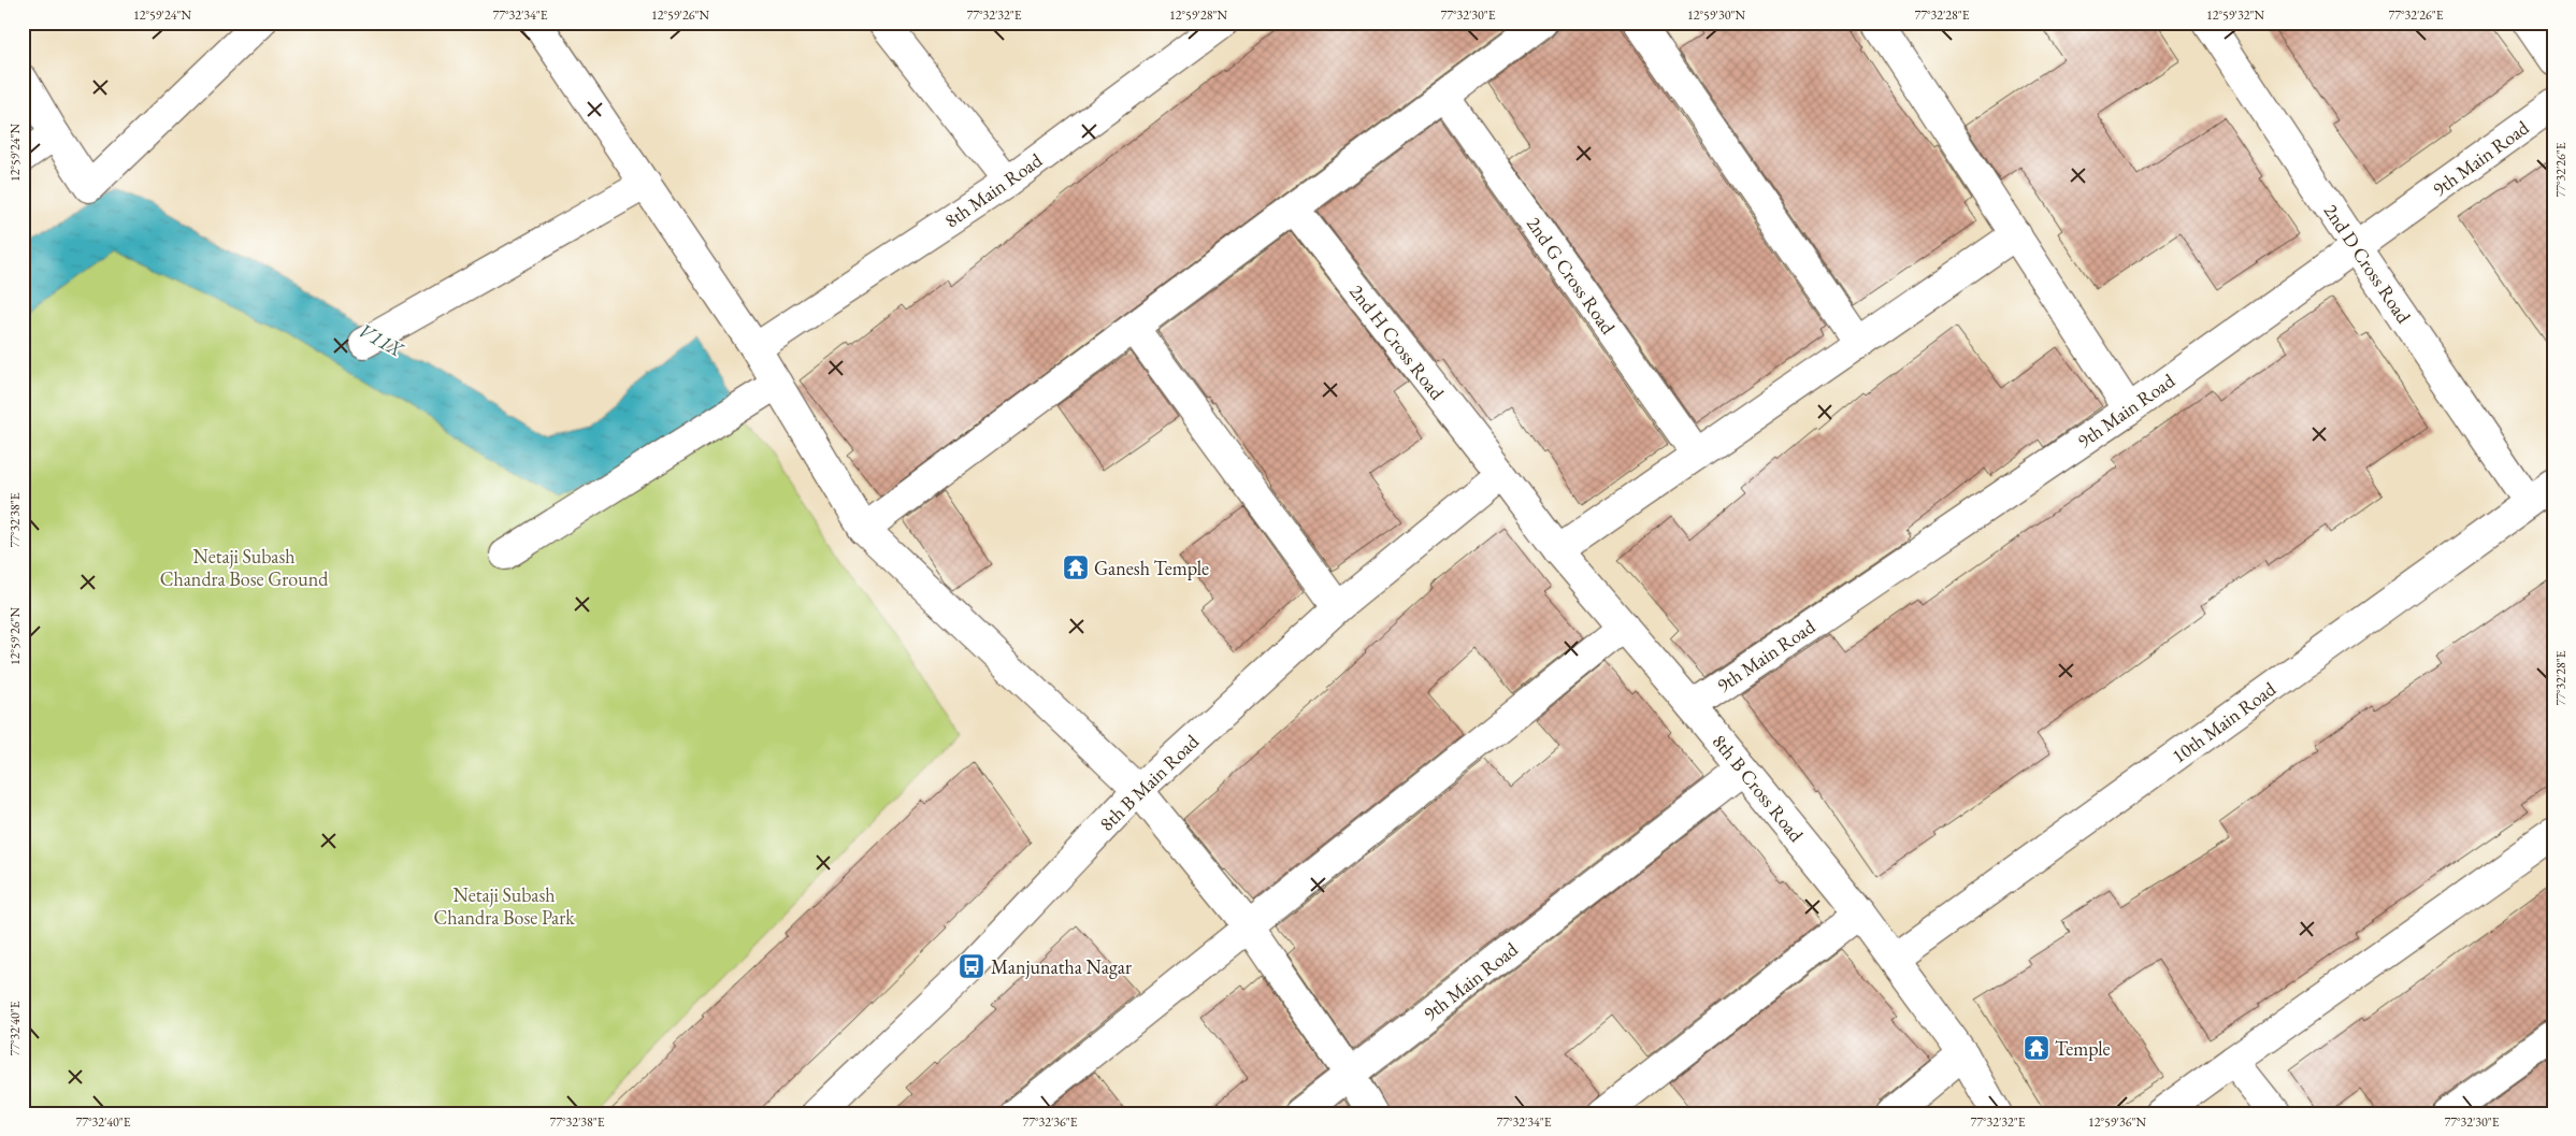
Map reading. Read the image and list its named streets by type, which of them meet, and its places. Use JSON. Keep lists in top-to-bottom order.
{
  "streets": {
    "street": [
      "9th Main Road",
      "8th Main Road",
      "2nd D Cross Road",
      "2nd G Cross Road",
      "2nd H Cross Road",
      "10th Main Road",
      "8th B Main Road",
      "8th B Cross Road"
    ]
  },
  "crossings": [
    ["9th Main Road", "2nd D Cross Road"],
    ["9th Main Road", "8th B Cross Road"],
    ["2nd D Cross Road", "10th Main Road"],
    ["2nd H Cross Road", "8th B Main Road"],
    ["2nd H Cross Road", "8th B Cross Road"],
    ["10th Main Road", "8th B Cross Road"],
    ["8th B Main Road", "8th B Cross Road"]
  ],
  "water": ["V11X"],
  "parks": ["Netaji Subash Chandra Bose Ground", "Netaji Subash Chandra Bose Park"],
  "places": {
    "temple": ["Ganesh Temple", "Temple"],
    "bus stop": ["Manjunatha Nagar"]
  },
  "coordinates": [
    "12°59'24\"N",
    "77°32'34\"E",
    "12°59'26\"N",
    "77°32'32\"E",
    "12°59'28\"N",
    "77°32'30\"E",
    "12°59'30\"N",
    "77°32'28\"E",
    "12°59'32\"N",
    "77°32'26\"E",
    "77°32'38\"E",
    "77°32'40\"E",
    "77°32'36\"E",
    "12°59'36\"N"
  ]
}
